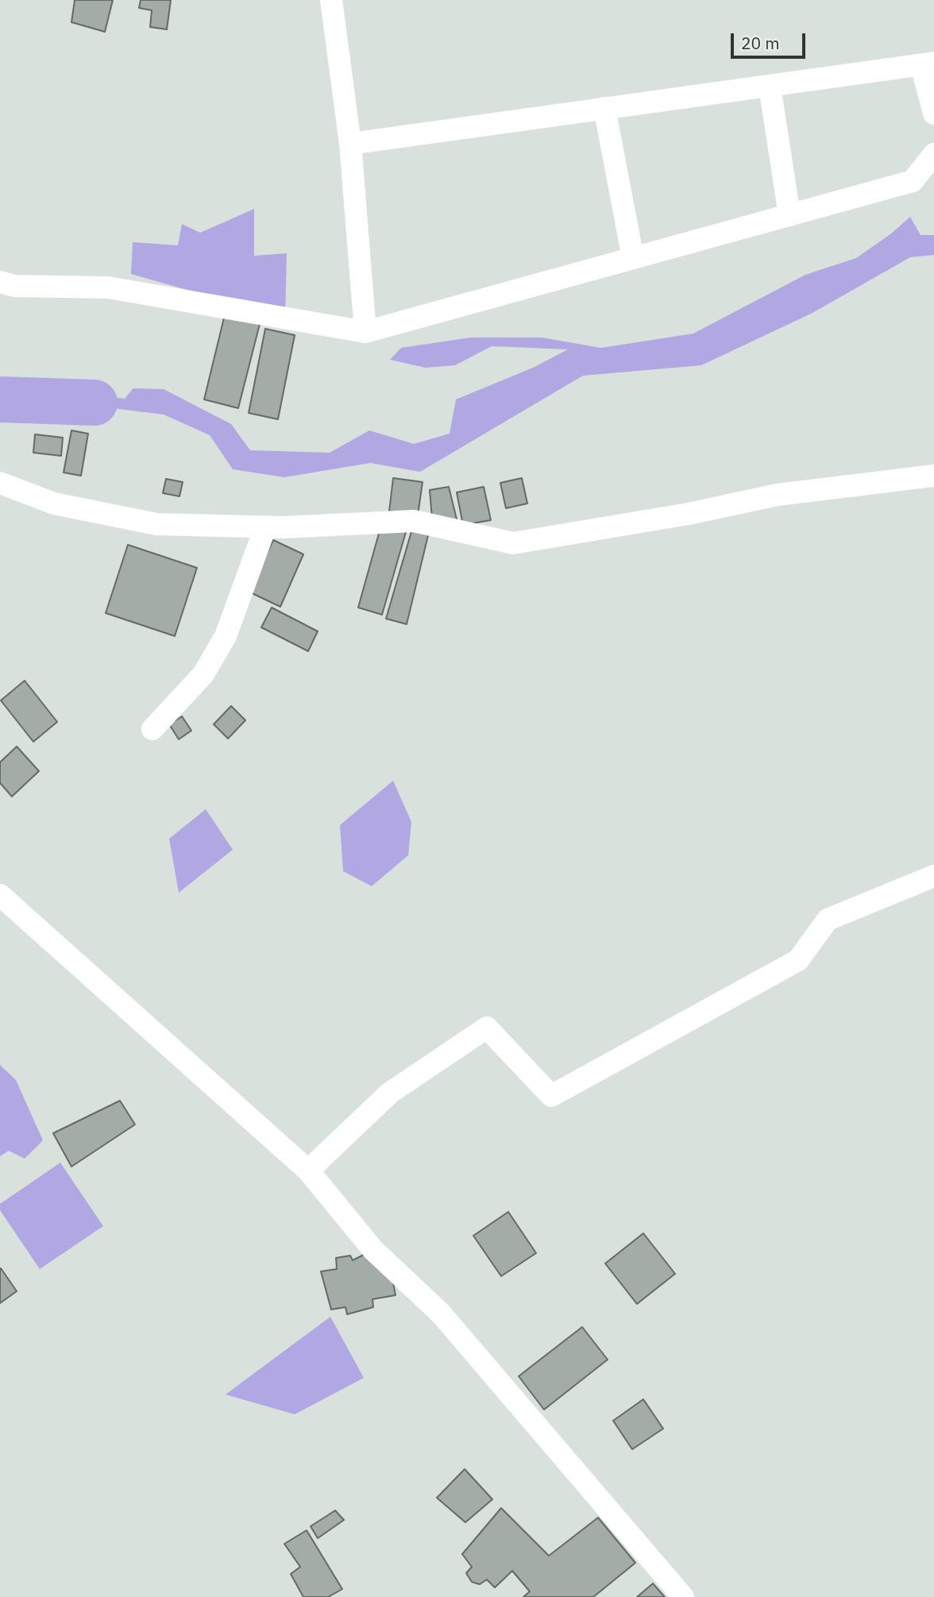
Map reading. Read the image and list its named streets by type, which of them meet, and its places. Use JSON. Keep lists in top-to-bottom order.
{
  "scale_bar": "20 m"
}
